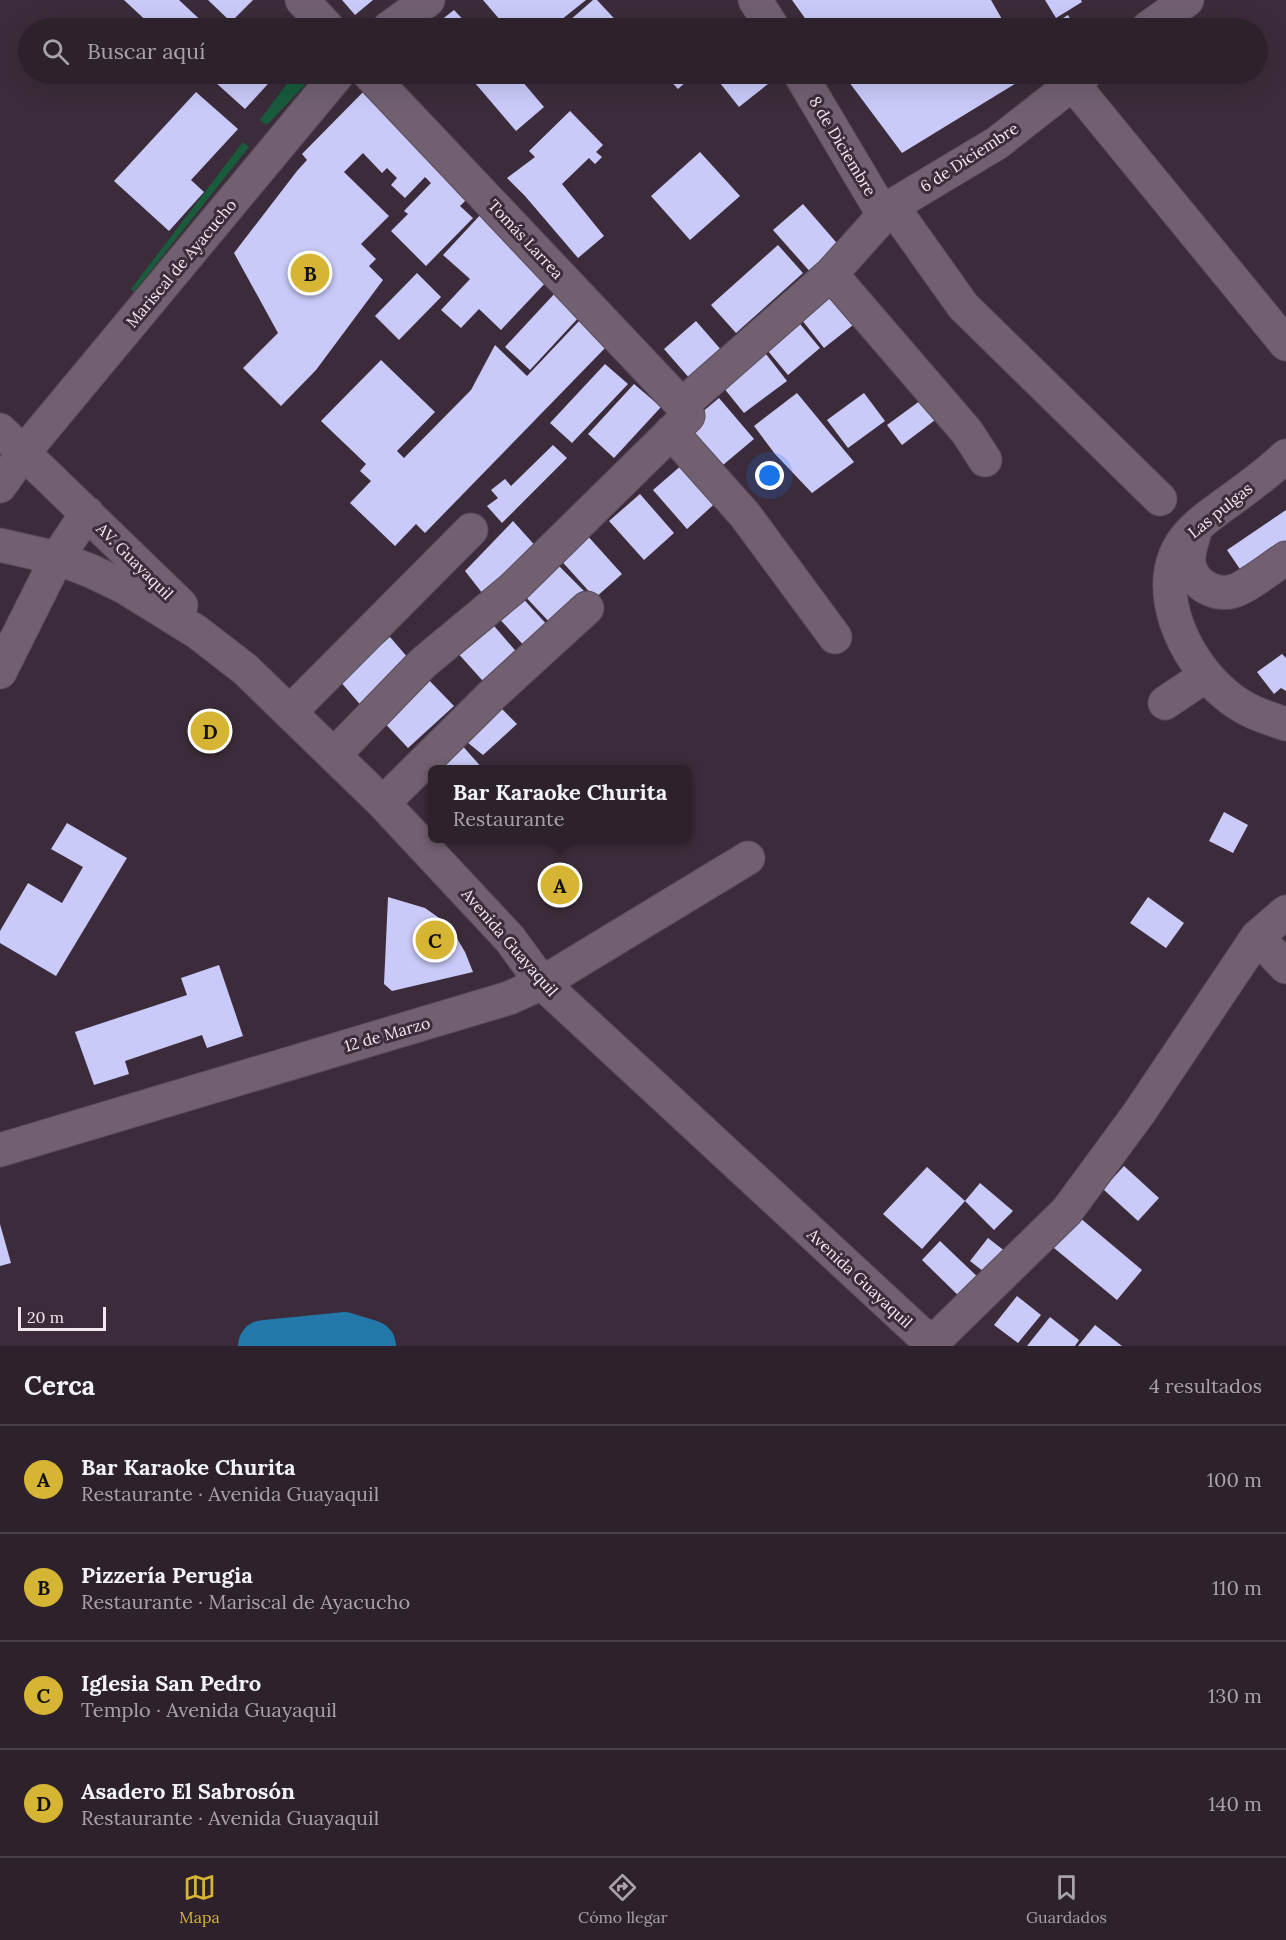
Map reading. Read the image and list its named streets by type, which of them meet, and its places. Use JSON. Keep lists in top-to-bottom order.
{
  "streets": {
    "street": [
      "8 de Diciembre",
      "6 de Diciembre",
      "Tomás Larrea",
      "Mariscal de Ayacucho",
      "Las pulgas",
      "AV. Guayaquil",
      "Avenida Guayaquil",
      "12 de Marzo"
    ]
  },
  "crossings": [
    ["8 de Diciembre", "6 de Diciembre"],
    ["6 de Diciembre", "Tomás Larrea"],
    ["6 de Diciembre", "Avenida Guayaquil"],
    ["Mariscal de Ayacucho", "AV. Guayaquil"],
    ["AV. Guayaquil", "Avenida Guayaquil"],
    ["Avenida Guayaquil", "12 de Marzo"]
  ],
  "scale_bar": "20 m",
  "page": {
    "search": "Buscar aquí",
    "pins": [
      "B",
      "D",
      "A",
      "C"
    ],
    "popup": ["Bar Karaoke Churita", "Restaurante"],
    "scale": "20 m",
    "heading": ["Cerca", "4 resultados"],
    "list": [
      {
        "mark": "A",
        "name": "Bar Karaoke Churita",
        "note": "Restaurante · Avenida Guayaquil",
        "value": "100 m"
      },
      {
        "mark": "B",
        "name": "Pizzería Perugia",
        "note": "Restaurante · Mariscal de Ayacucho",
        "value": "110 m"
      },
      {
        "mark": "C",
        "name": "Iglesia San Pedro",
        "note": "Templo · Avenida Guayaquil",
        "value": "130 m"
      },
      {
        "mark": "D",
        "name": "Asadero El Sabrosón",
        "note": "Restaurante · Avenida Guayaquil",
        "value": "140 m"
      }
    ],
    "nav": ["Mapa", "Cómo llegar", "Guardados"]
  }
}
